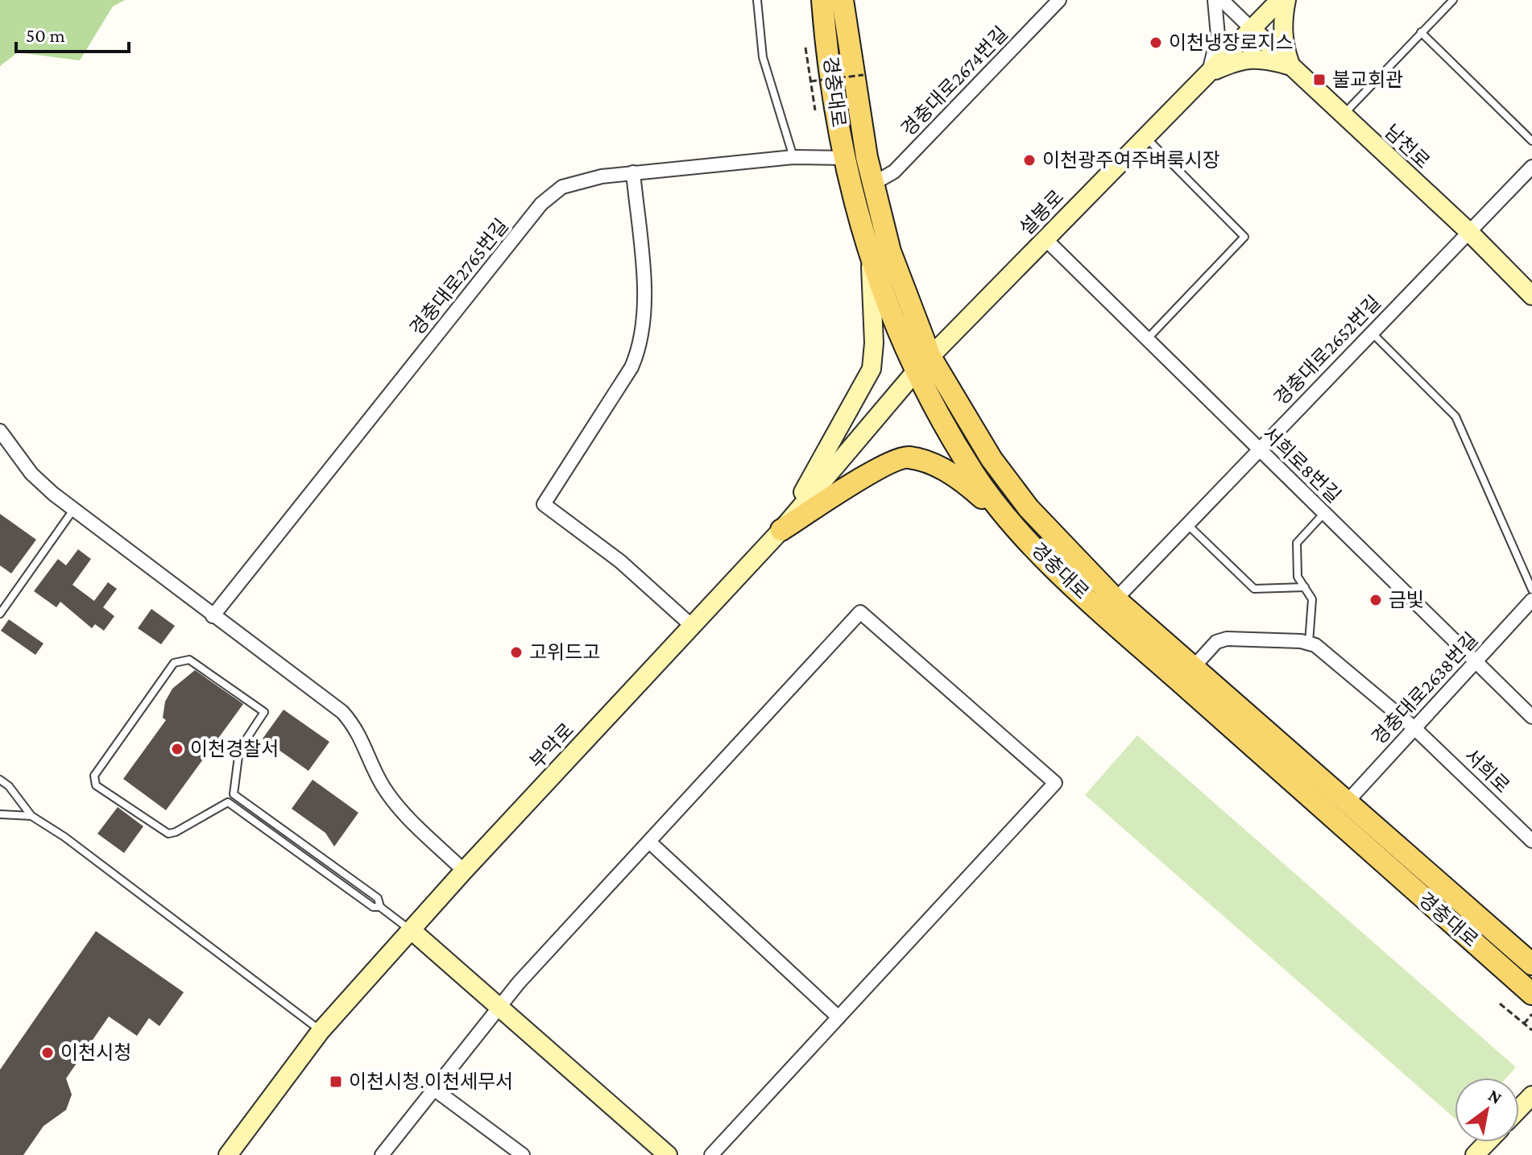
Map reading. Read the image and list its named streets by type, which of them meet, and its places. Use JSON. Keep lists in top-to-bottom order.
{
  "streets": {
    "main road": ["경충대로"],
    "street": [
      "경충대로2674번길",
      "남천로",
      "설봉로",
      "경충대로2765번길",
      "경충대로2652번길",
      "서희로8번길",
      "경충대로2638번길",
      "부악로",
      "서희로"
    ]
  },
  "crossings": [
    ["경충대로2674번길", "경충대로"],
    ["경충대로", "설봉로"],
    ["경충대로", "경충대로2765번길"],
    ["경충대로", "경충대로2652번길"],
    ["경충대로", "경충대로2638번길"],
    ["경충대로", "부악로"],
    ["남천로", "설봉로"],
    ["남천로", "경충대로2652번길"],
    ["설봉로", "서희로8번길"],
    ["설봉로", "부악로"],
    ["경충대로2652번길", "서희로8번길"],
    ["서희로8번길", "경충대로2638번길"],
    ["경충대로2638번길", "서희로"]
  ],
  "places": {
    "other": [
      "이천냉장로지스",
      "이천광주여주벼룩시장",
      "금빛",
      "고위드고",
      "이천경찰서",
      "이천시청"
    ],
    "transit": ["불교회관", "이천시청.이천세무서"]
  },
  "scale_bar": "50 m",
  "north": "top right"
}
